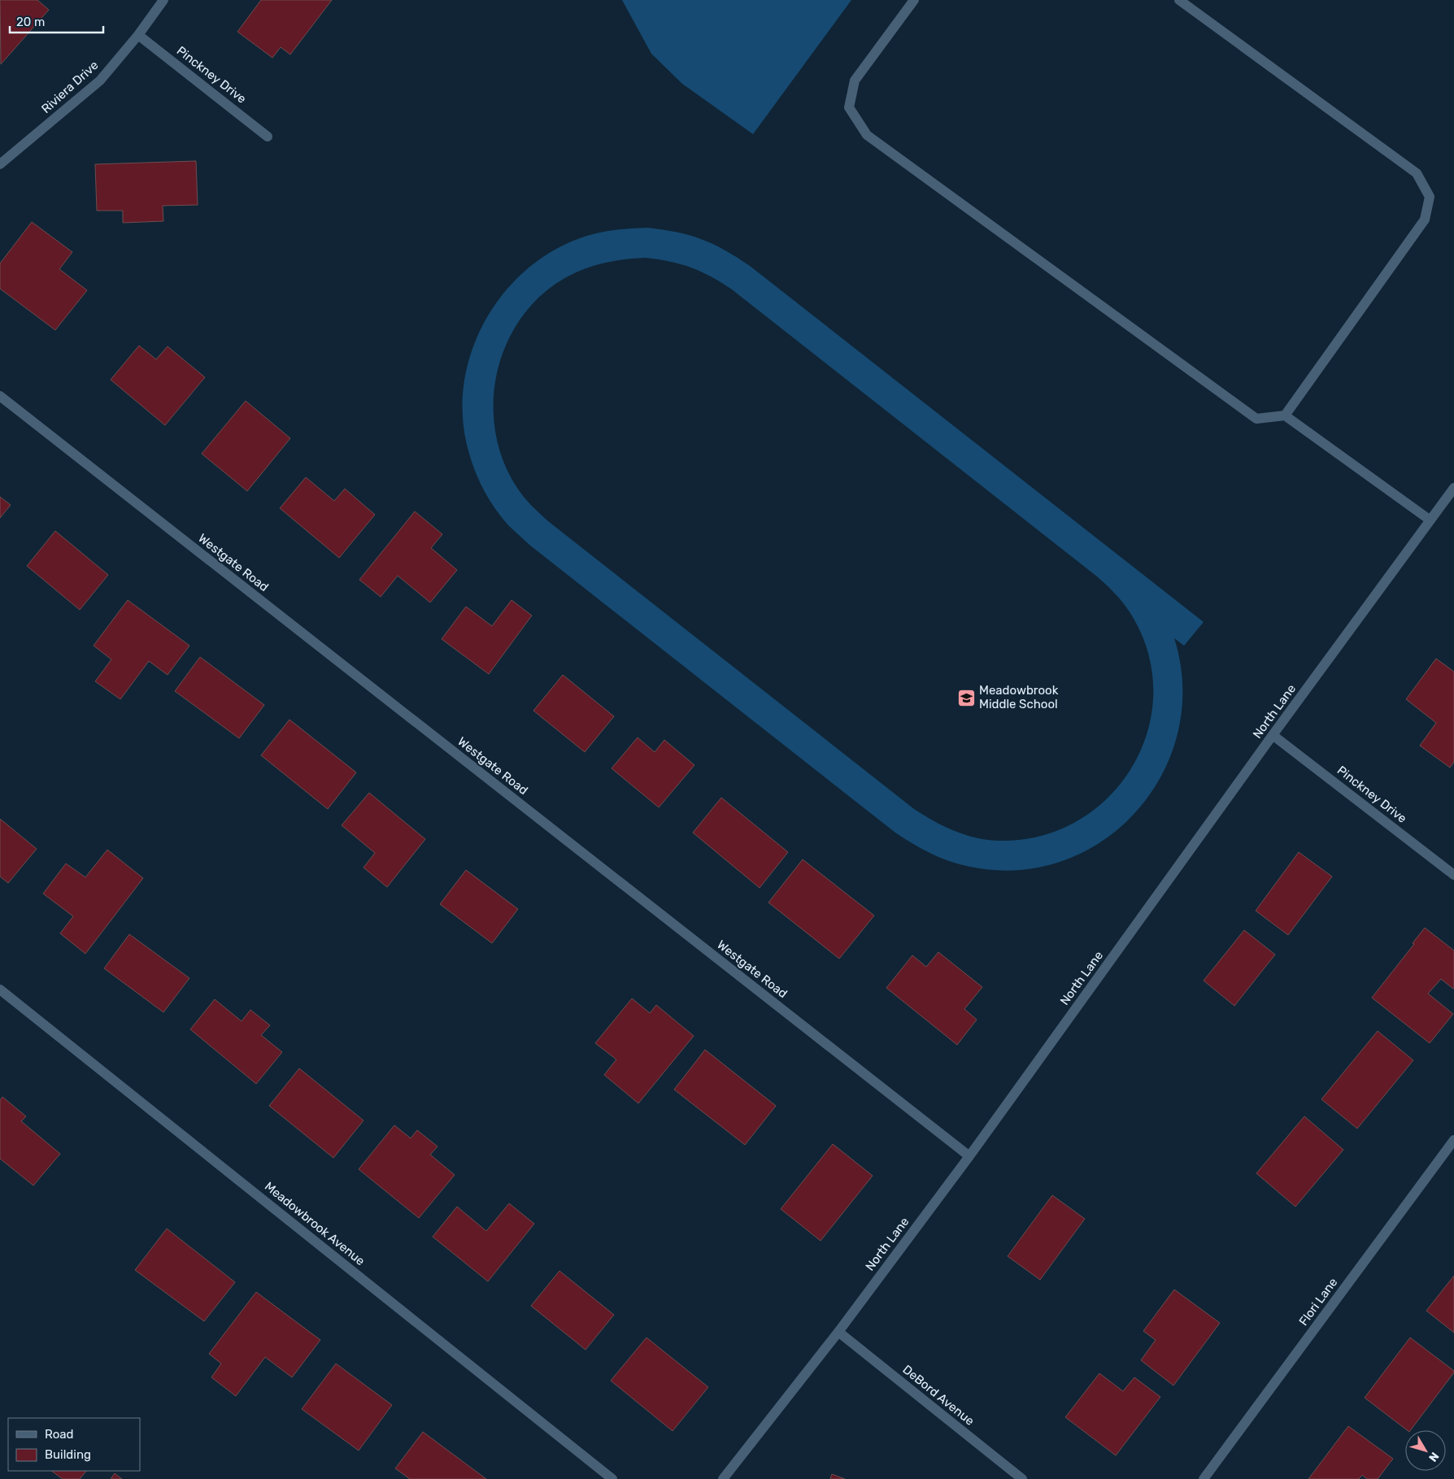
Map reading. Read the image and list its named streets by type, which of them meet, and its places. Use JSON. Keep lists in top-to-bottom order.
{
  "streets": {
    "street": [
      "Pinckney Drive",
      "Riviera Drive",
      "Westgate Road",
      "North Lane",
      "Meadowbrook Avenue",
      "Flori Lane",
      "DeBord Avenue"
    ]
  },
  "crossings": [
    ["Pinckney Drive", "Riviera Drive"],
    ["Pinckney Drive", "North Lane"],
    ["Westgate Road", "North Lane"],
    ["North Lane", "DeBord Avenue"]
  ],
  "places": {
    "school or university": ["Meadowbrook Middle School"]
  },
  "legend": ["Road", "Building"],
  "scale_bar": "20 m",
  "north": "bottom right"
}
